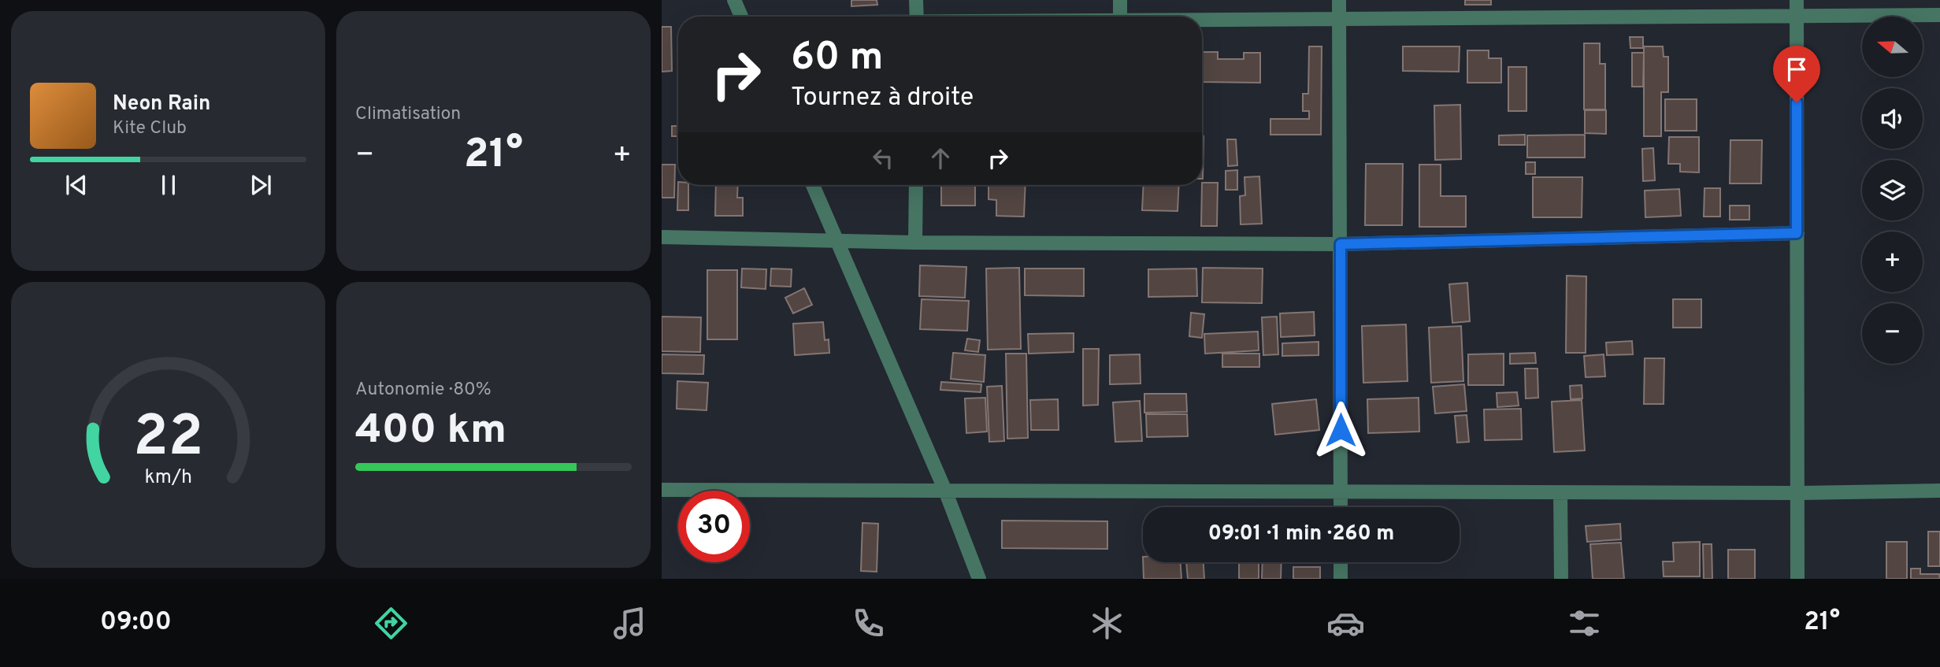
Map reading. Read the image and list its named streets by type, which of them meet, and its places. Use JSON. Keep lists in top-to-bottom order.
{
  "north": "left",
  "page": {
    "tile": [
      "Climatisation",
      ["Autonomie · 80%", "400 km"]
    ],
    "map_buttons": ["+", "−"],
    "turn": ["60 m", "Tournez à droite"],
    "song": ["Neon Rain", "Kite Club"],
    "heat": ["−", "21°", "+"],
    "limit": "30",
    "trip": "09:01 · 1 min · 260 m",
    "tabs": ["09:00", "21°"],
    "gauge": ["22", "km/h"]
  }
}
